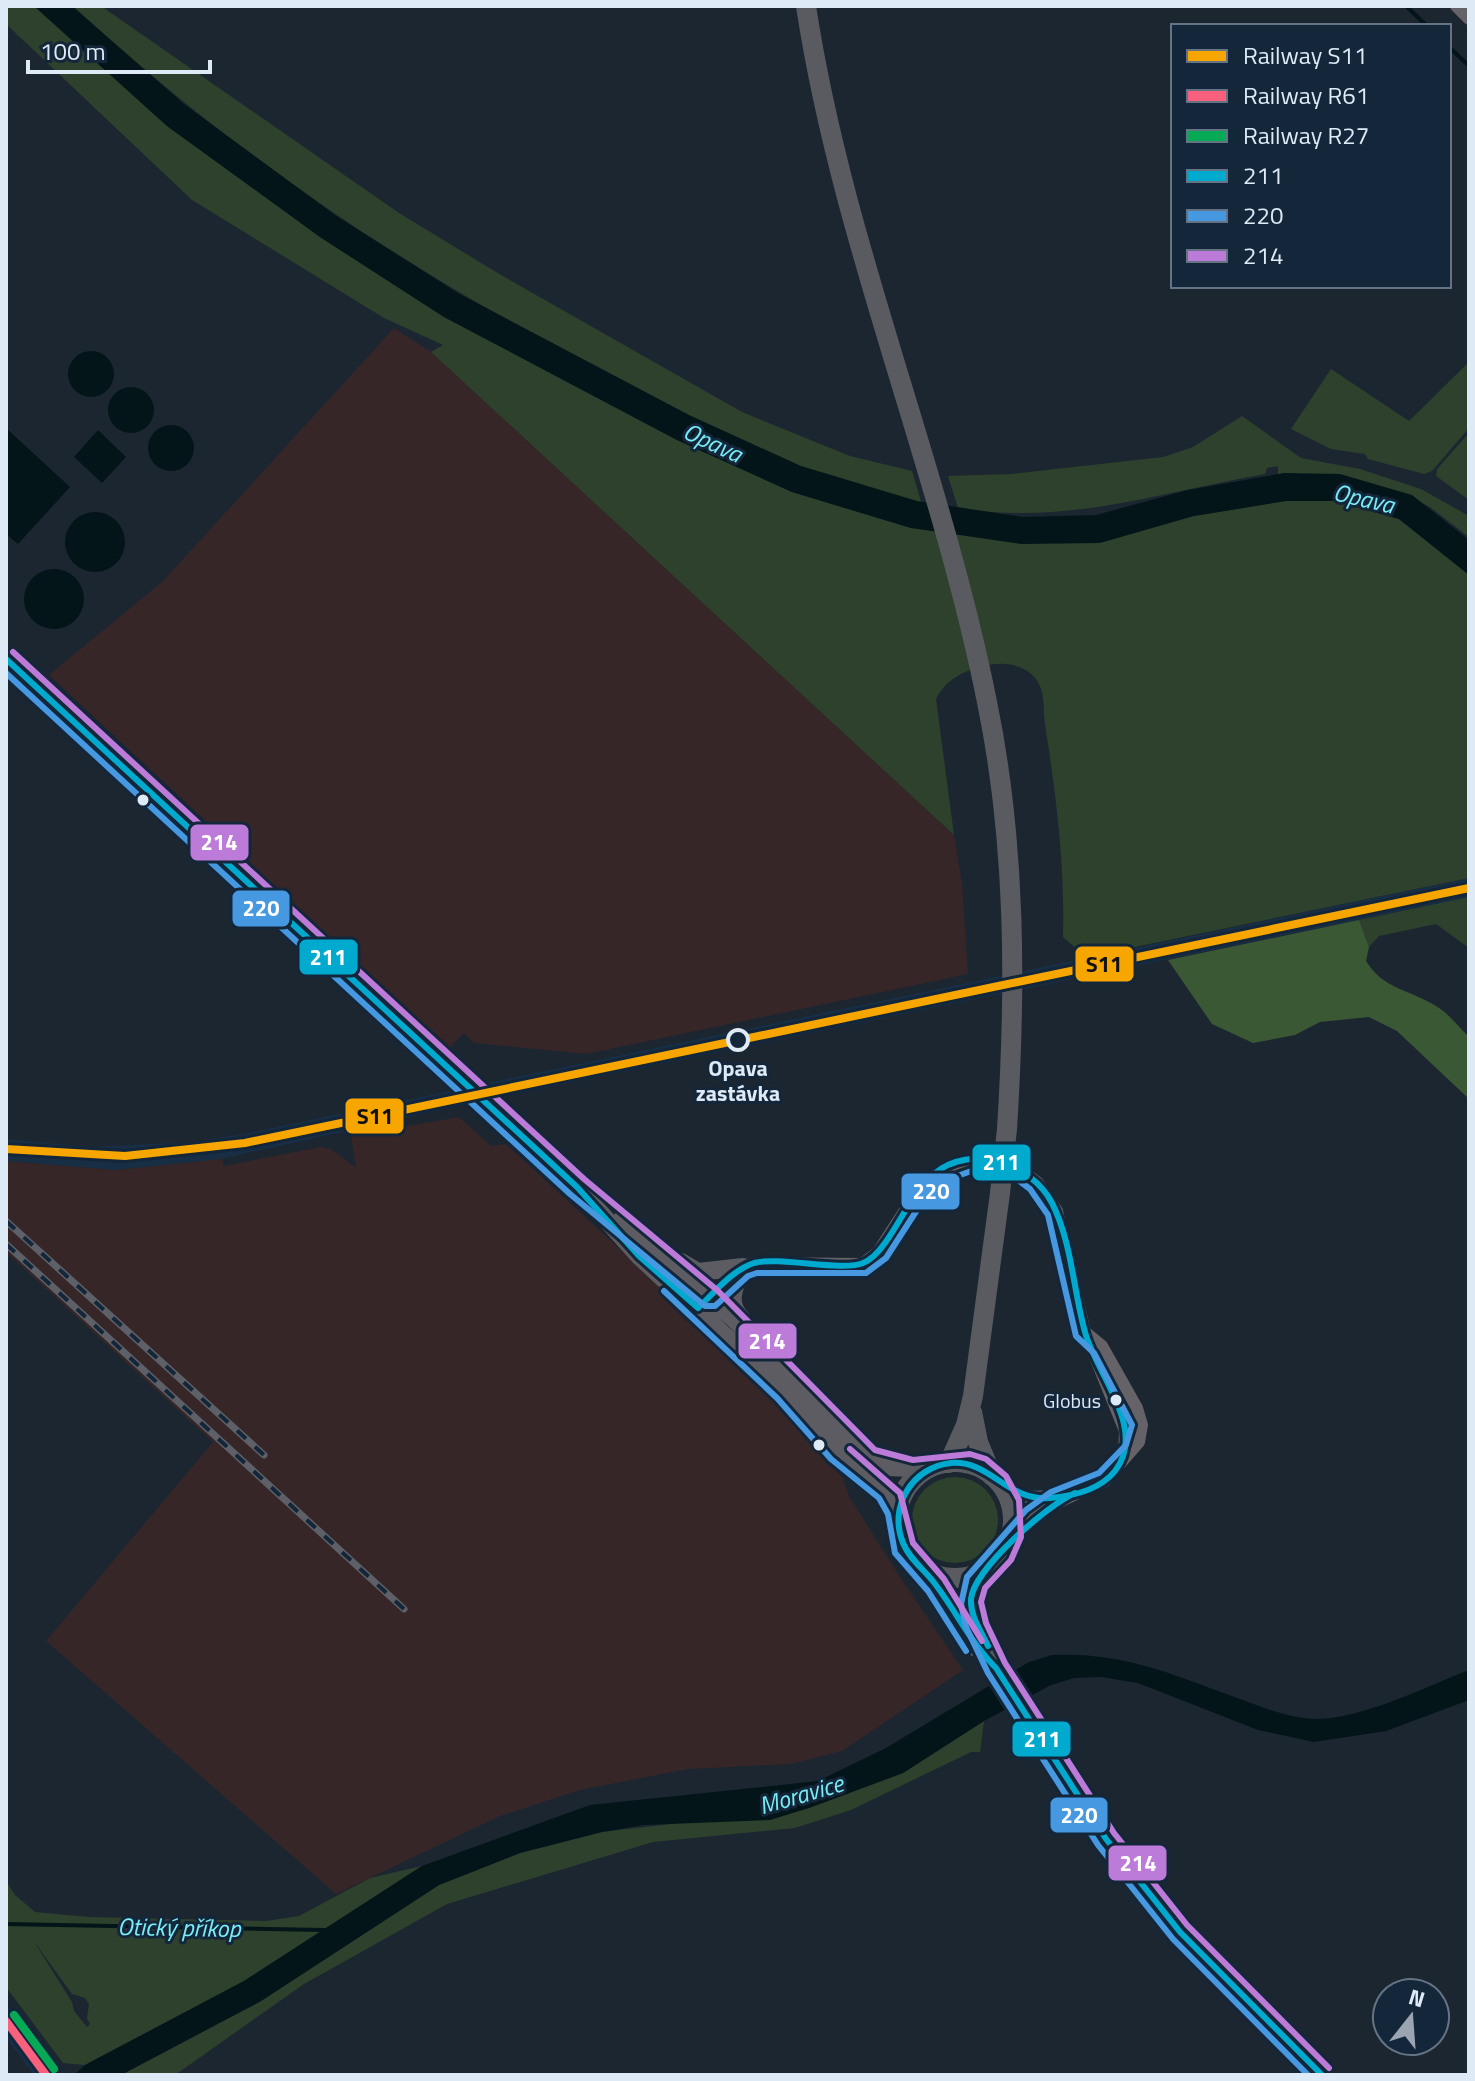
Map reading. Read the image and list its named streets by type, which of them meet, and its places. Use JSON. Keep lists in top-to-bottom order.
{
  "water": ["Opava", "Moravice", "Otický příkop"],
  "places": ["Opava zastávka", "Globus"],
  "lines": [
    "transit line 214",
    "transit line 211",
    "transit line 220",
    "rail line S11",
    "rail line R27",
    "rail line R61"
  ],
  "legend": [
    "Railway S11",
    "Railway R61",
    "Railway R27",
    "211",
    "220",
    "214"
  ],
  "scale_bar": "100 m",
  "north": "top"
}
